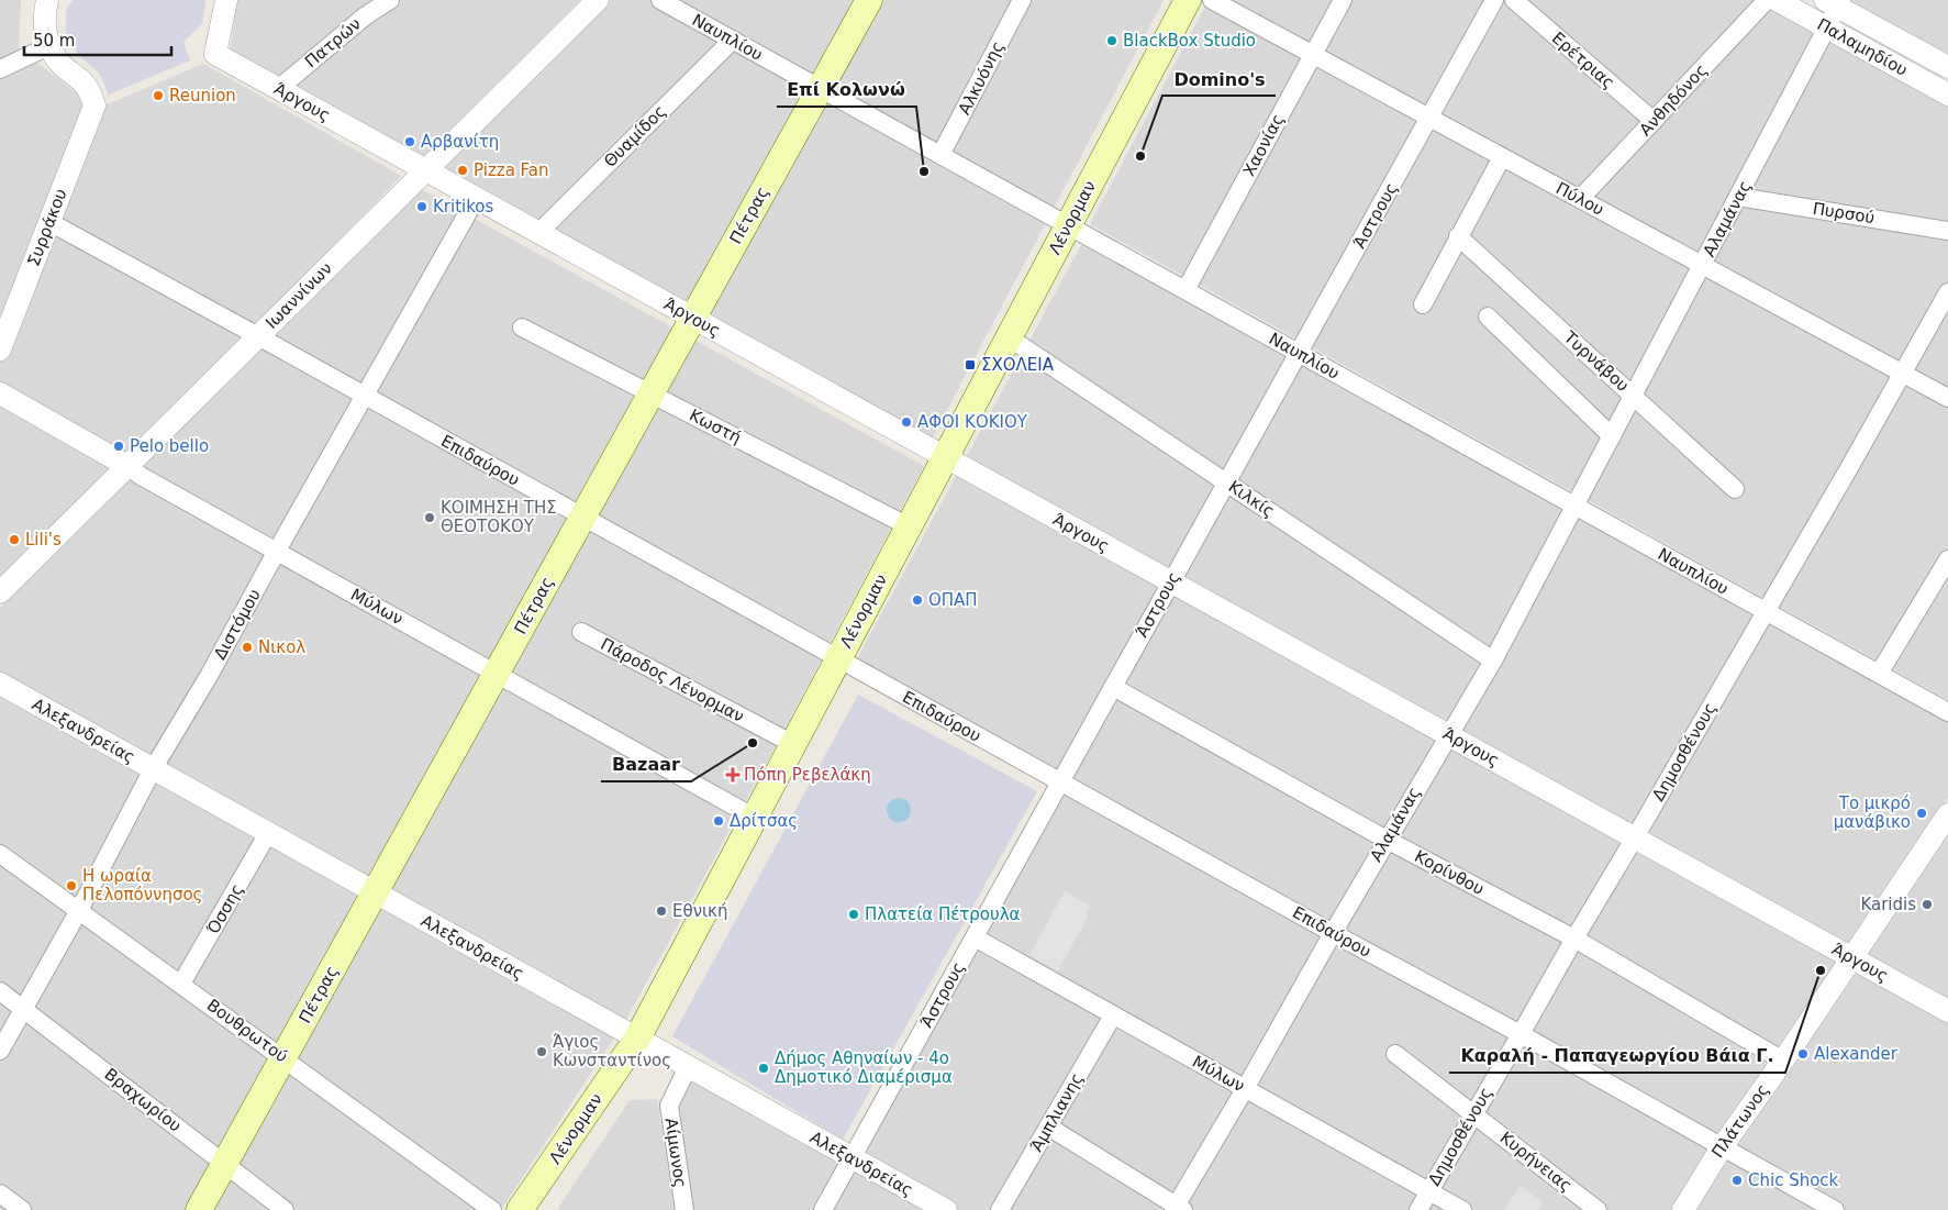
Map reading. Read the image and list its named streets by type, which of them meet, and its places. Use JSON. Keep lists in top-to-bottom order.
{
  "streets": {
    "main road": ["Πέτρας", "Λένορμαν"],
    "street": [
      "Ναυπλίου",
      "Πατρών",
      "Παλαμηδίου",
      "Ερέτριας",
      "Αλκυόνης",
      "Ανθηδόνος",
      "Άργους",
      "Θυαμίδος",
      "Χαονίας",
      "Πύλου",
      "Πυρσού",
      "Άστρους",
      "Αλαμάνας",
      "Συρράκου",
      "Ιωαννίνων",
      "Τυρνάβου",
      "Κωστή",
      "Επιδαύρου",
      "Κιλκίς",
      "Μύλων",
      "Διστόμου",
      "Πάροδος Λένορμαν",
      "Αλεξανδρείας",
      "Δημοσθένους",
      "Κορίνθου",
      "Όσσης",
      "Βουθρωτού",
      "Βραχωρίου",
      "Άμπλιανης",
      "Πλάτωνος",
      "Αίμωνος",
      "Κυρήνειας"
    ]
  },
  "crossings": [
    ["Ναυπλίου", "Αλκυόνης"],
    ["Ναυπλίου", "Θυαμίδος"],
    ["Ναυπλίου", "Χαονίας"],
    ["Ναυπλίου", "Πέτρας"],
    ["Ναυπλίου", "Άστρους"],
    ["Ναυπλίου", "Λένορμαν"],
    ["Ναυπλίου", "Αλαμάνας"],
    ["Ναυπλίου", "Δημοσθένους"],
    ["Πατρών", "Άργους"],
    ["Παλαμηδίου", "Αλαμάνας"],
    ["Ερέτριας", "Ανθηδόνος"],
    ["Ανθηδόνος", "Πύλου"],
    ["Άργους", "Θυαμίδος"],
    ["Άργους", "Πέτρας"],
    ["Άργους", "Άστρους"],
    ["Άργους", "Λένορμαν"],
    ["Άργους", "Αλαμάνας"],
    ["Άργους", "Ιωαννίνων"],
    ["Άργους", "Διστόμου"],
    ["Άργους", "Δημοσθένους"],
    ["Άργους", "Πλάτωνος"],
    ["Χαονίας", "Πύλου"],
    ["Πύλου", "Άστρους"],
    ["Πύλου", "Αλαμάνας"],
    ["Πύλου", "Δημοσθένους"],
    ["Πυρσού", "Αλαμάνας"],
    ["Πέτρας", "Κωστή"],
    ["Πέτρας", "Επιδαύρου"],
    ["Πέτρας", "Μύλων"],
    ["Πέτρας", "Αλεξανδρείας"],
    ["Πέτρας", "Βουθρωτού"],
    ["Πέτρας", "Βραχωρίου"],
    ["Άστρους", "Επιδαύρου"],
    ["Άστρους", "Κιλκίς"],
    ["Άστρους", "Μύλων"],
    ["Άστρους", "Αλεξανδρείας"],
    ["Άστρους", "Κορίνθου"],
    ["Λένορμαν", "Κωστή"],
    ["Λένορμαν", "Επιδαύρου"],
    ["Λένορμαν", "Κιλκίς"],
    ["Λένορμαν", "Μύλων"],
    ["Λένορμαν", "Πάροδος Λένορμαν"],
    ["Λένορμαν", "Αλεξανδρείας"],
    ["Αλαμάνας", "Τυρνάβου"],
    ["Αλαμάνας", "Επιδαύρου"],
    ["Αλαμάνας", "Κιλκίς"],
    ["Αλαμάνας", "Μύλων"],
    ["Αλαμάνας", "Κορίνθου"],
    ["Συρράκου", "Επιδαύρου"],
    ["Ιωαννίνων", "Επιδαύρου"],
    ["Ιωαννίνων", "Μύλων"],
    ["Επιδαύρου", "Διστόμου"],
    ["Επιδαύρου", "Δημοσθένους"],
    ["Επιδαύρου", "Πλάτωνος"],
    ["Μύλων", "Διστόμου"],
    ["Μύλων", "Δημοσθένους"],
    ["Μύλων", "Άμπλιανης"],
    ["Διστόμου", "Αλεξανδρείας"],
    ["Διστόμου", "Βουθρωτού"],
    ["Διστόμου", "Βραχωρίου"],
    ["Αλεξανδρείας", "Όσσης"],
    ["Αλεξανδρείας", "Αίμωνος"],
    ["Δημοσθένους", "Κορίνθου"],
    ["Δημοσθένους", "Κυρήνειας"],
    ["Κορίνθου", "Πλάτωνος"],
    ["Όσσης", "Βουθρωτού"]
  ],
  "places": {
    "other": [
      "BlackBox Studio",
      "Reunion",
      "Αρβανίτη",
      "Domino's",
      "Pizza Fan",
      "Επί Κολωνώ",
      "Kritikos",
      "ΑΦΟΙ ΚΟΚΙΟΥ",
      "Pelo bello",
      "ΚΟΙΜΗΣΗ ΤΗΣ ΘΕΟΤΟΚΟΥ",
      "Lili's",
      "ΟΠΑΠ",
      "Νικολ",
      "Bazaar",
      "Το μικρό μανάβικο",
      "Δρίτσας",
      "Η ωραία Πελοπόννησος",
      "Karidis",
      "Εθνική",
      "Πλατεία Πέτρουλα",
      "Καραλή - Παπαγεωργίου Βάια Γ.",
      "Άγιος Κωνσταντίνος",
      "Alexander",
      "Δήμος Αθηναίων - 4ο Δημοτικό Διαμέρισμα",
      "Chic Shock"
    ],
    "transit": ["ΣΧΟΛΕΙΑ"],
    "health": ["Πόπη Ρεβελάκη"]
  },
  "scale_bar": "50 m"
}
